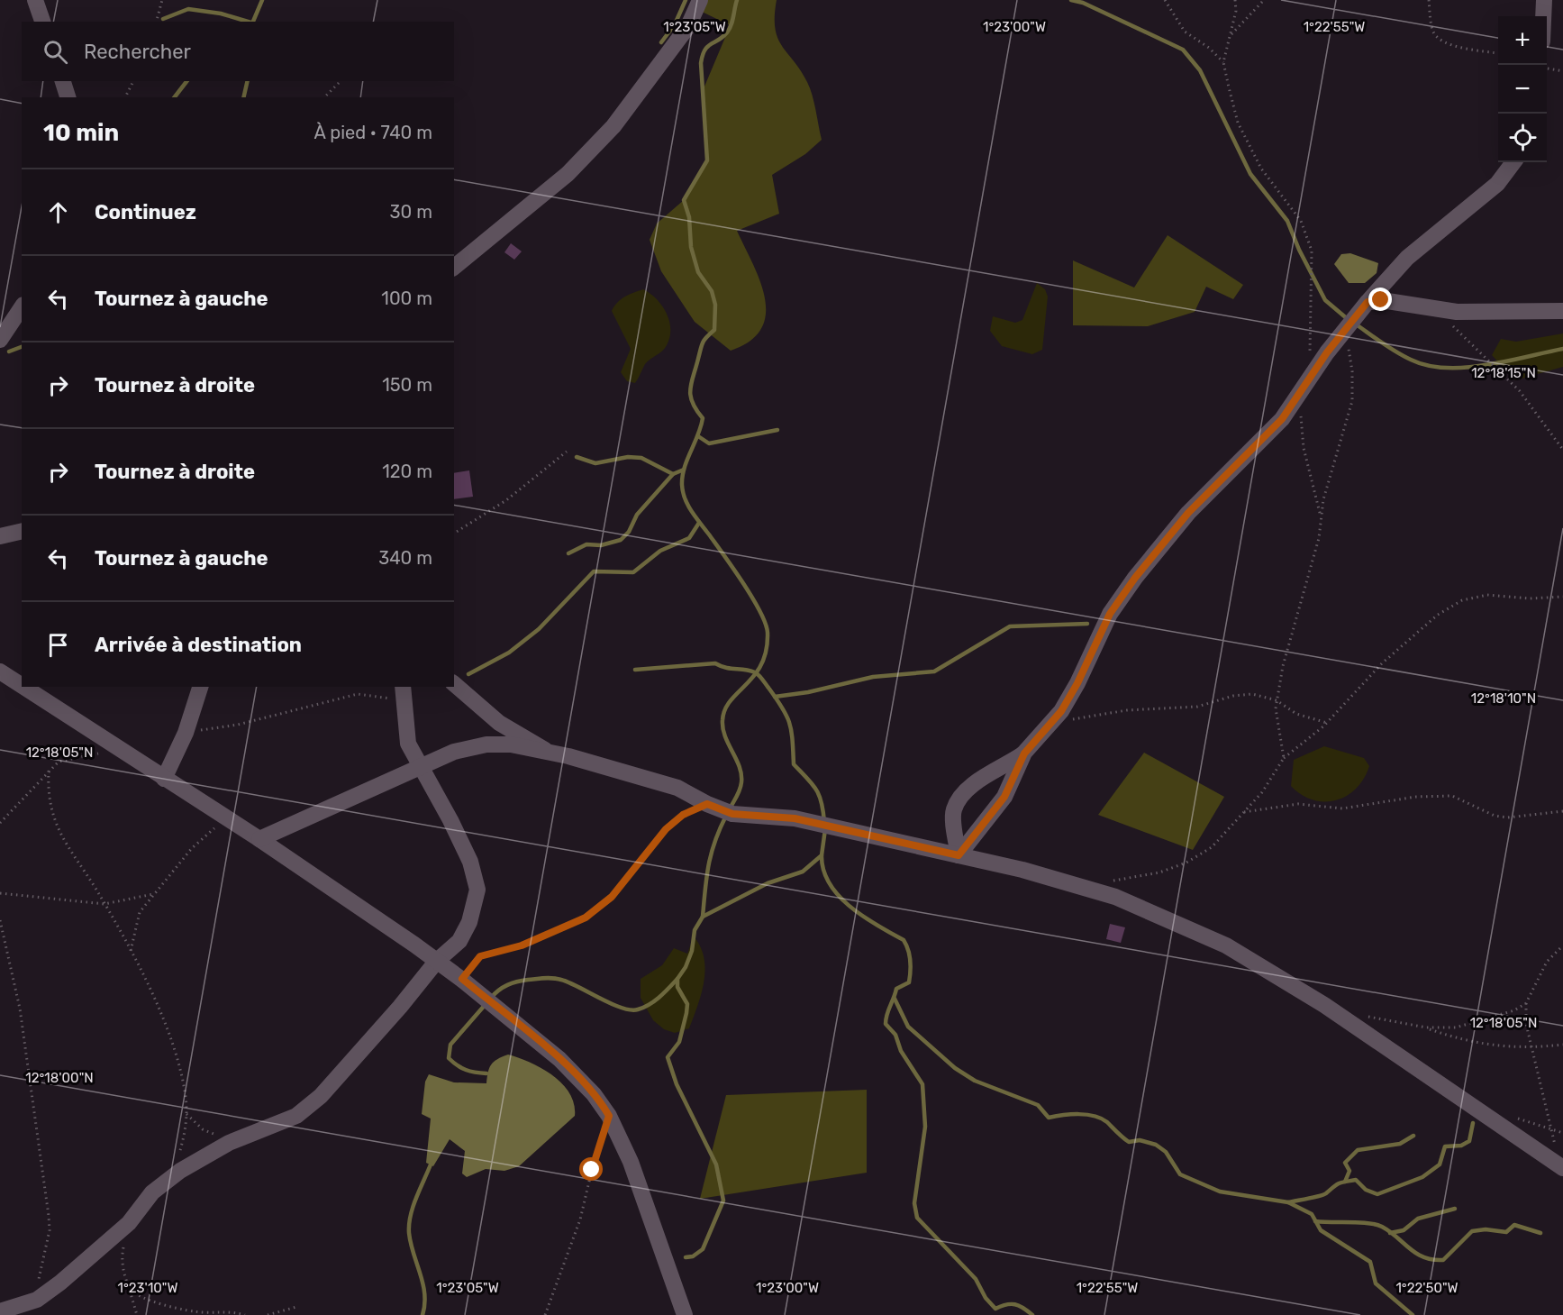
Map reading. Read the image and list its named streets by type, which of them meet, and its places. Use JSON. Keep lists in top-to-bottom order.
{
  "page": {
    "map_buttons": ["+", "−"],
    "search": "Rechercher",
    "heading": ["10 min", "À pied · 740 m"],
    "list": [
      ["Continuez", "30 m"],
      ["Tournez à gauche", "100 m"],
      ["Tournez à droite", "150 m"],
      ["Tournez à droite", "120 m"],
      ["Tournez à gauche", "340 m"],
      "Arrivée à destination"
    ]
  },
  "coordinates": [
    "1°23'05\"W",
    "1°23'00\"W",
    "1°22'55\"W",
    "12°18'15\"N",
    "12°18'10\"N",
    "12°18'05\"N",
    "12°18'00\"N",
    "1°23'10\"W",
    "1°22'50\"W"
  ]
}
